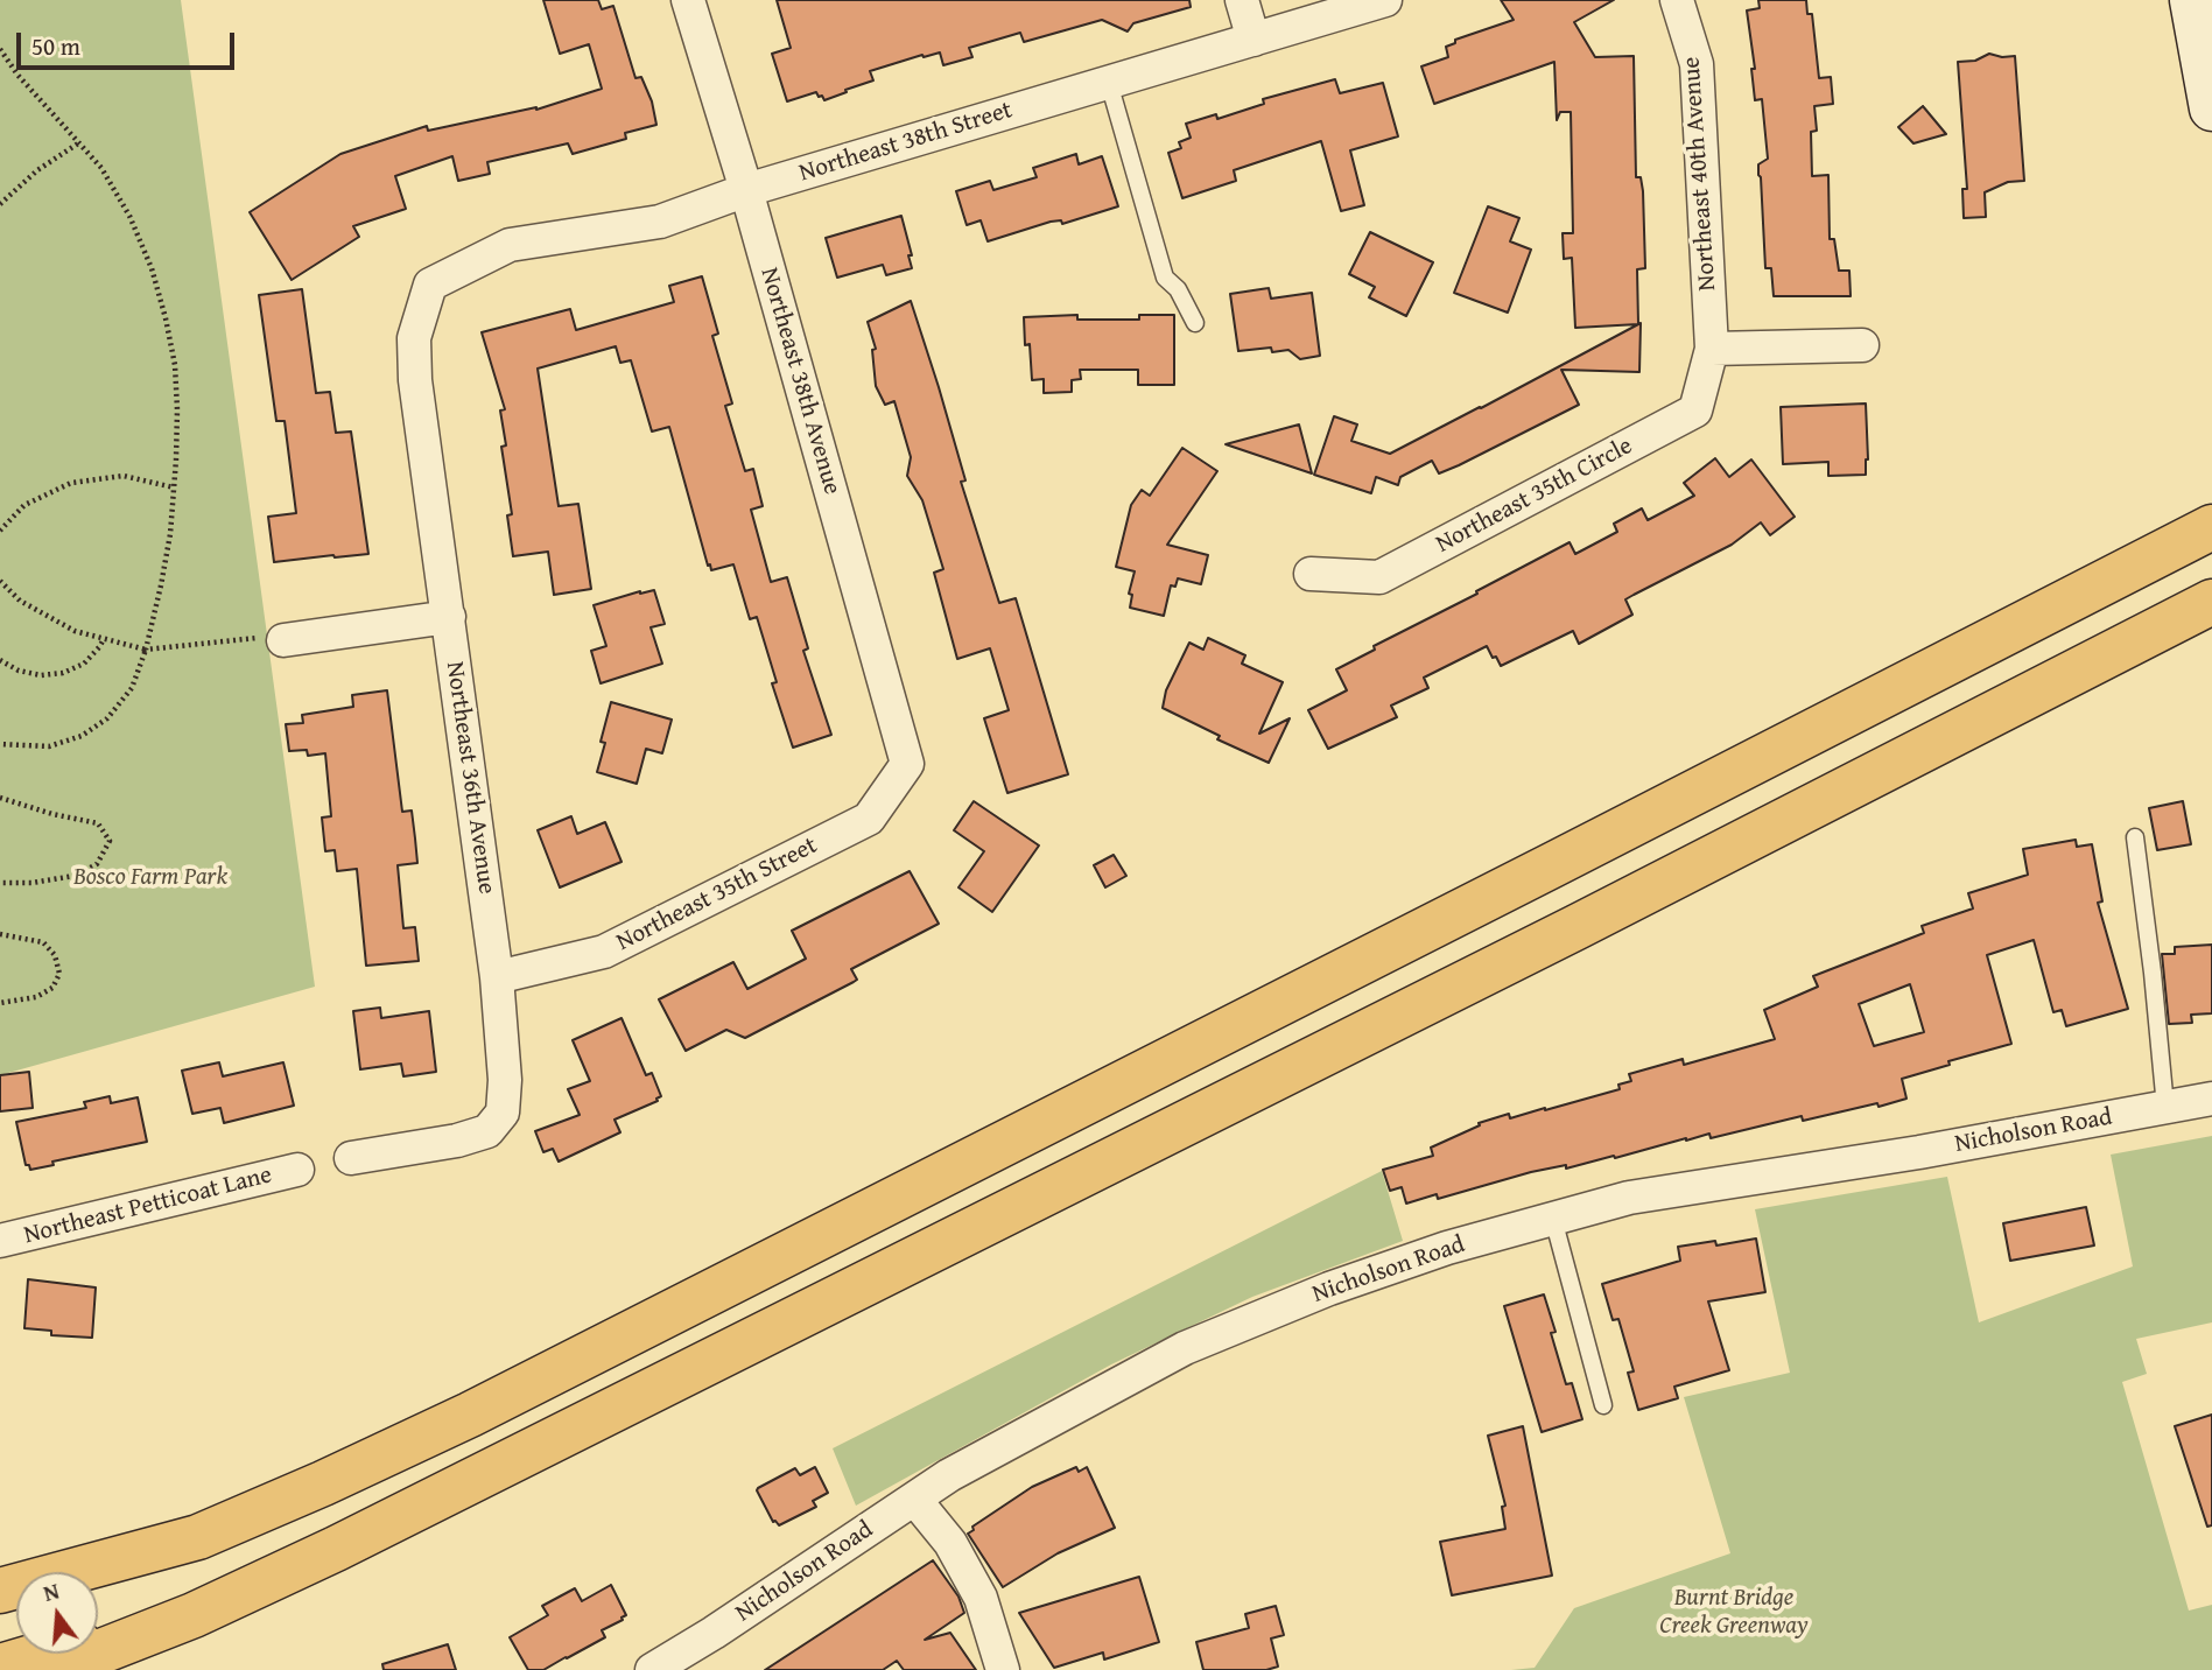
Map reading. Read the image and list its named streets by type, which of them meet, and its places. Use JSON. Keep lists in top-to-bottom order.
{
  "streets": {
    "street": [
      "Northeast 38th Street",
      "Northeast 40th Avenue",
      "Northeast 38th Avenue",
      "Northeast 35th Circle",
      "Northeast 36th Avenue",
      "Northeast 35th Street",
      "Nicholson Road",
      "Northeast Petticoat Lane"
    ]
  },
  "crossings": [
    ["Northeast 38th Street", "Northeast 38th Avenue"],
    ["Northeast 38th Street", "Northeast 36th Avenue"],
    ["Northeast 40th Avenue", "Northeast 35th Circle"],
    ["Northeast 38th Avenue", "Northeast 35th Street"],
    ["Northeast 36th Avenue", "Northeast 35th Street"]
  ],
  "parks": ["Bosco Farm Park", "Burnt Bridge Creek Greenway"],
  "scale_bar": "50 m",
  "north": "top"
}
